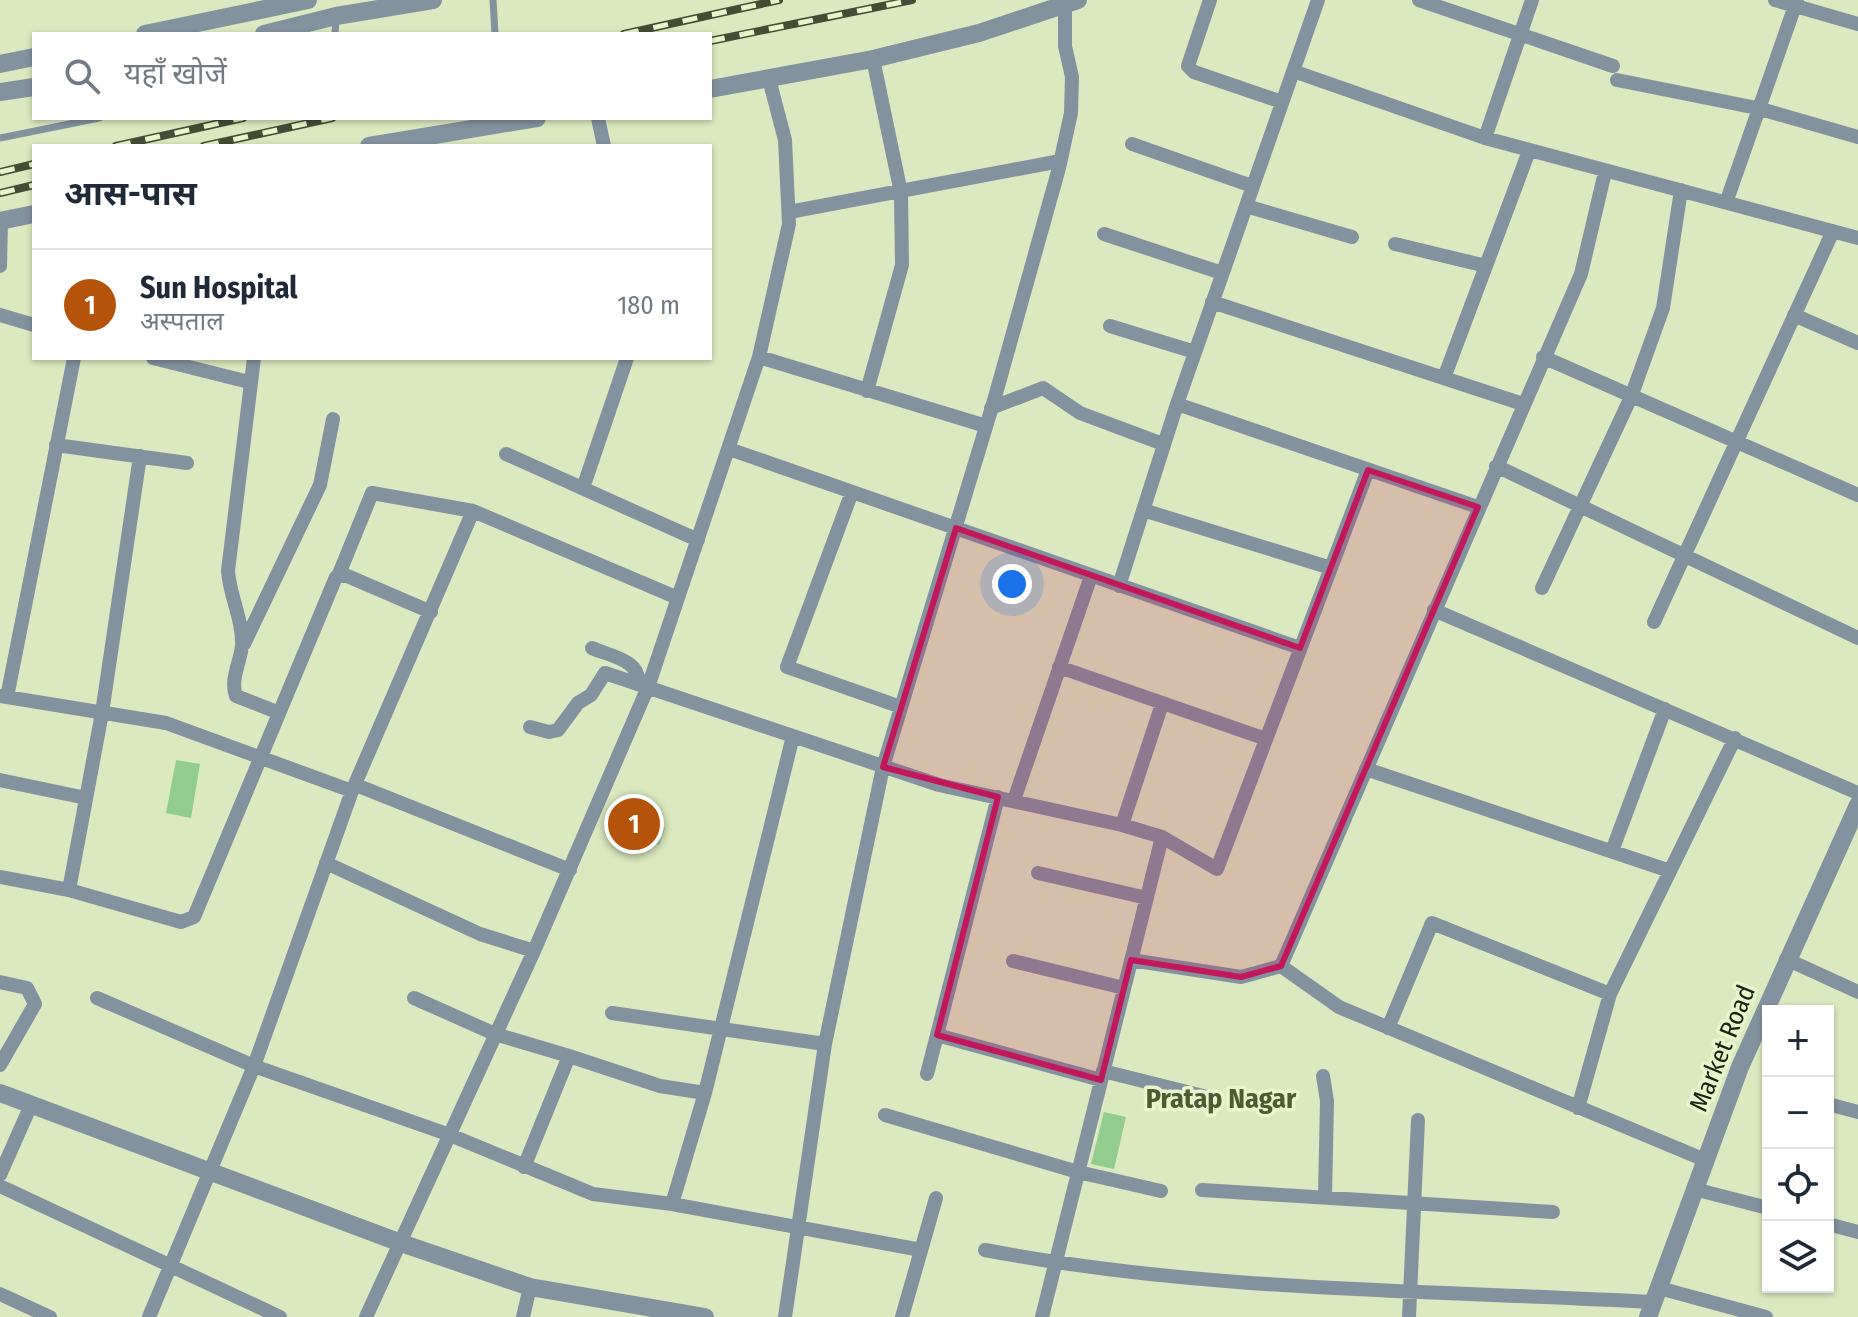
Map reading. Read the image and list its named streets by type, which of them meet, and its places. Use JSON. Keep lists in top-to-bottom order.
{
  "streets": {
    "street": ["Market Road"]
  },
  "districts": ["Pratap Nagar"],
  "page": {
    "search": "यहाँ खोजें",
    "heading": "आस-पास",
    "list": [
      {
        "mark": "1",
        "name": "Sun Hospital",
        "note": "अस्पताल",
        "value": "180 m"
      }
    ],
    "pins": "1",
    "map_buttons": ["+", "−"]
  }
}
